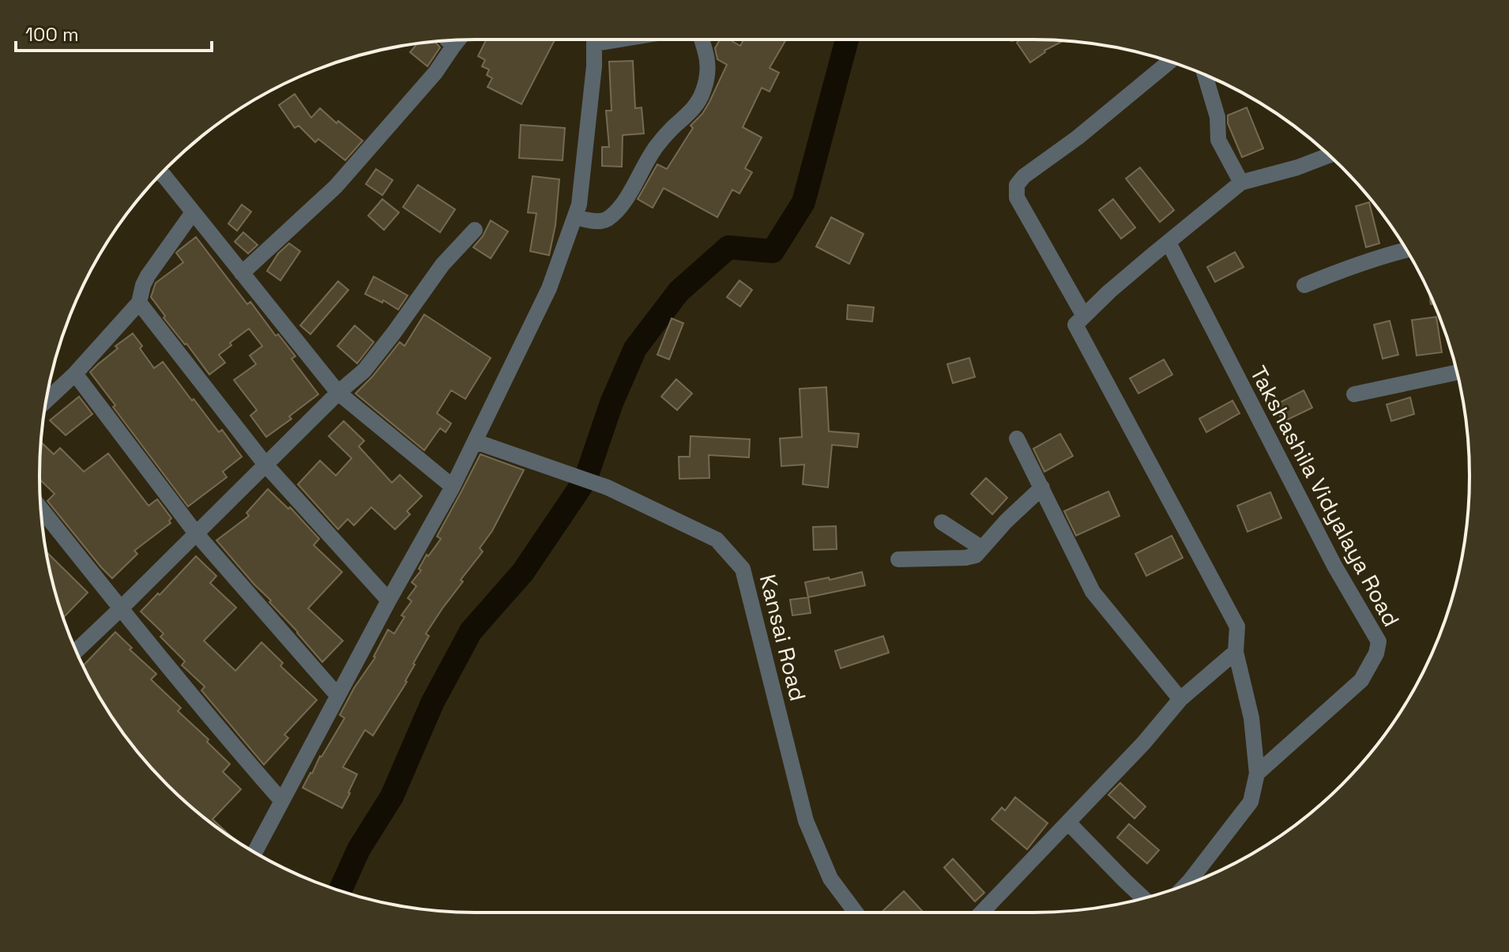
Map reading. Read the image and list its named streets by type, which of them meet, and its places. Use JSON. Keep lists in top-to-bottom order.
{
  "streets": {
    "street": ["Takshashila Vidyalaya Road", "Kansai Road"]
  },
  "scale_bar": "100 m"
}
